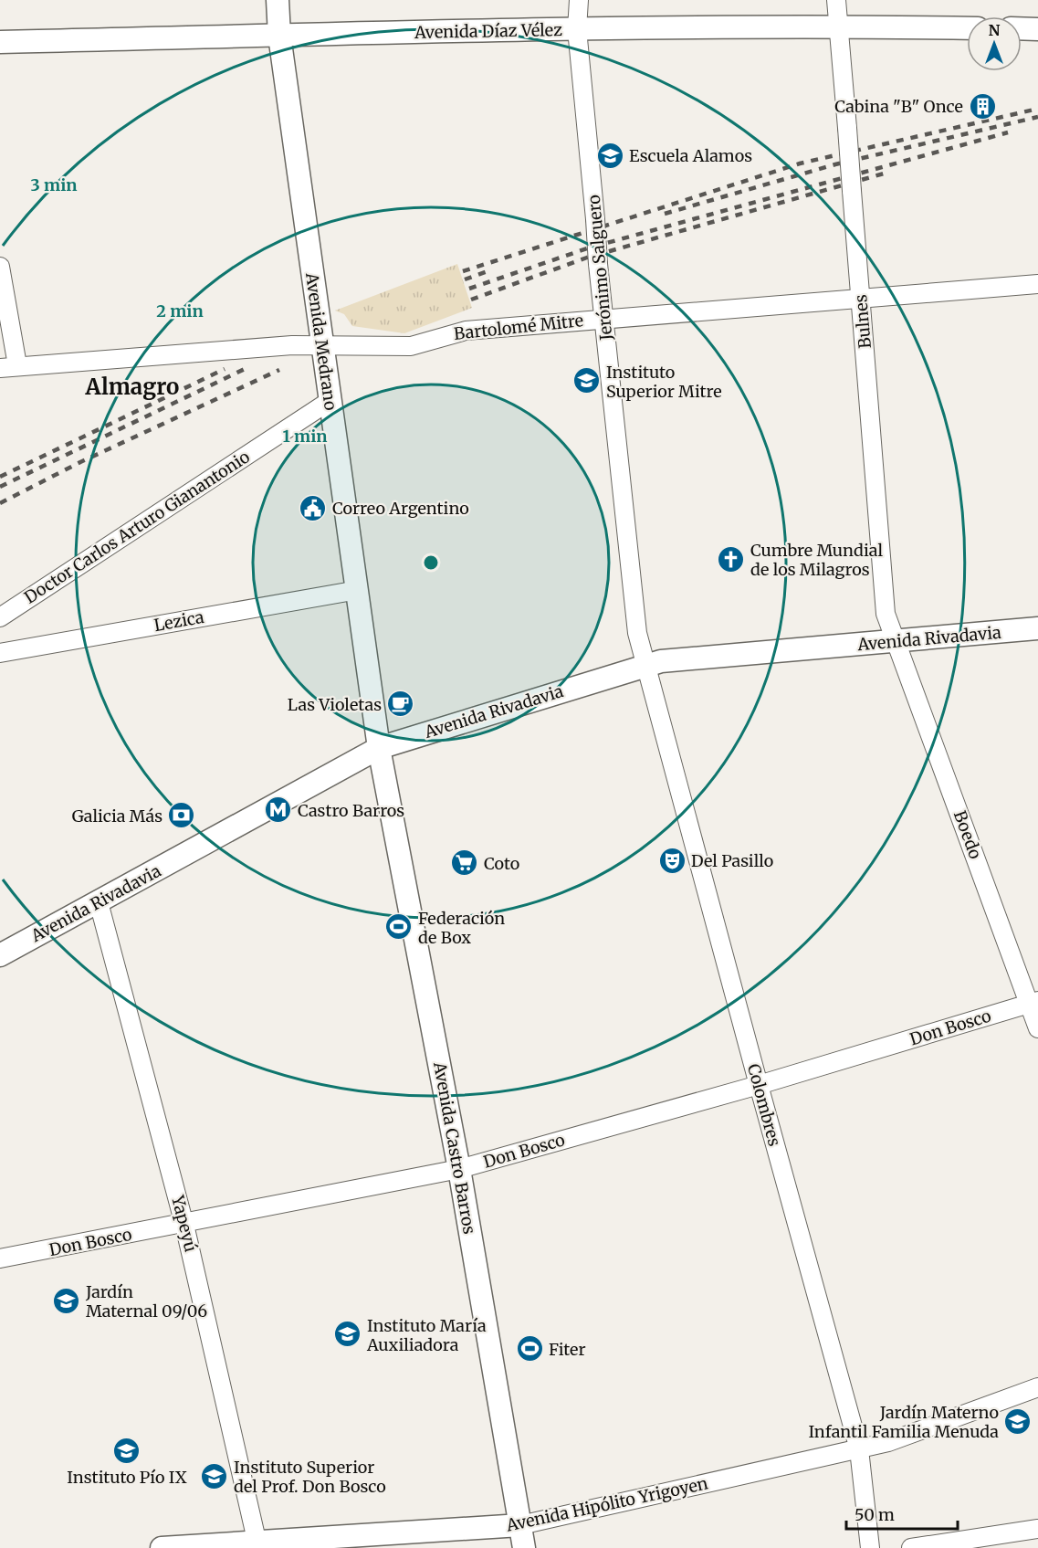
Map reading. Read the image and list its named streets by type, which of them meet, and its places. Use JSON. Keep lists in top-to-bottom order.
{
  "streets": {
    "main road": [
      "Avenida Díaz Vélez",
      "Avenida Medrano",
      "Avenida Rivadavia",
      "Avenida Castro Barros",
      "Avenida Hipólito Yrigoyen"
    ],
    "street": [
      "Jerónimo Salguero",
      "Bulnes",
      "Bartolomé Mitre",
      "Doctor Carlos Arturo Gianantonio",
      "Lezica",
      "Boedo",
      "Don Bosco",
      "Colombres",
      "Yapeyú"
    ]
  },
  "crossings": [
    ["Avenida Díaz Vélez", "Jerónimo Salguero"],
    ["Avenida Díaz Vélez", "Bulnes"],
    ["Avenida Díaz Vélez", "Avenida Medrano"],
    ["Jerónimo Salguero", "Bartolomé Mitre"],
    ["Jerónimo Salguero", "Avenida Rivadavia"],
    ["Jerónimo Salguero", "Colombres"],
    ["Bulnes", "Bartolomé Mitre"],
    ["Bulnes", "Avenida Rivadavia"],
    ["Bulnes", "Boedo"],
    ["Bartolomé Mitre", "Avenida Medrano"],
    ["Avenida Medrano", "Doctor Carlos Arturo Gianantonio"],
    ["Avenida Medrano", "Lezica"],
    ["Avenida Medrano", "Avenida Rivadavia"],
    ["Avenida Medrano", "Avenida Castro Barros"],
    ["Avenida Rivadavia", "Boedo"],
    ["Avenida Rivadavia", "Colombres"],
    ["Avenida Rivadavia", "Avenida Castro Barros"],
    ["Avenida Rivadavia", "Yapeyú"],
    ["Boedo", "Don Bosco"],
    ["Don Bosco", "Colombres"],
    ["Don Bosco", "Avenida Castro Barros"],
    ["Don Bosco", "Yapeyú"],
    ["Colombres", "Avenida Hipólito Yrigoyen"],
    ["Avenida Castro Barros", "Avenida Hipólito Yrigoyen"],
    ["Yapeyú", "Avenida Hipólito Yrigoyen"]
  ],
  "districts": ["Almagro"],
  "places": {
    "building": ["Cabina \"B\" Once"],
    "school or university": [
      "Escuela Alamos",
      "Instituto Superior Mitre",
      "Jardín Maternal 09/06",
      "Instituto María Auxiliadora",
      "Jardín Materno Infantil Familia Menuda",
      "Instituto Pío IX",
      "Instituto Superior del Prof. Don Bosco"
    ],
    "public building": ["Correo Argentino"],
    "church": ["Cumbre Mundial de los Milagros"],
    "cafe": ["Las Violetas"],
    "metro station": ["Castro Barros"],
    "bank": ["Galicia Más"],
    "theatre": ["Del Pasillo"],
    "supermarket": ["Coto"],
    "sports": ["Federación de Box", "Fiter"]
  },
  "scale_bar": "50 m",
  "north": "top",
  "rings": ["3 min", "2 min", "1 min"]
}
